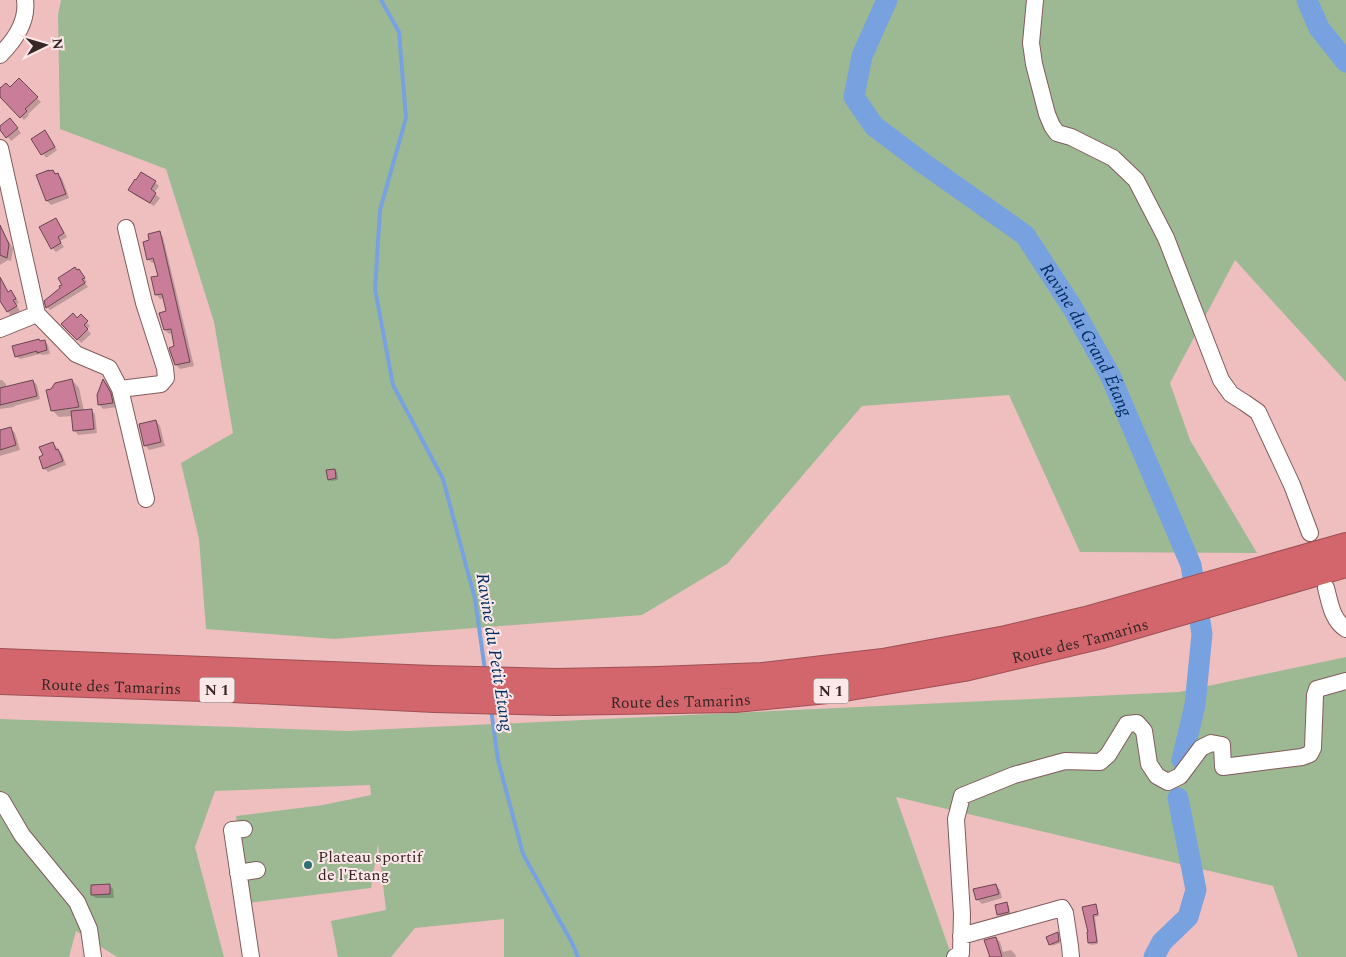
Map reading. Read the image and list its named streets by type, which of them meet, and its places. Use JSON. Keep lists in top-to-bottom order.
{
  "streets": {
    "highway": ["Route des Tamarins", "N 1"]
  },
  "water": ["Ravine du Grand Étang", "Ravine du Petit Étang"],
  "places": ["Plateau sportif de l'Etang"],
  "north": "right"
}
